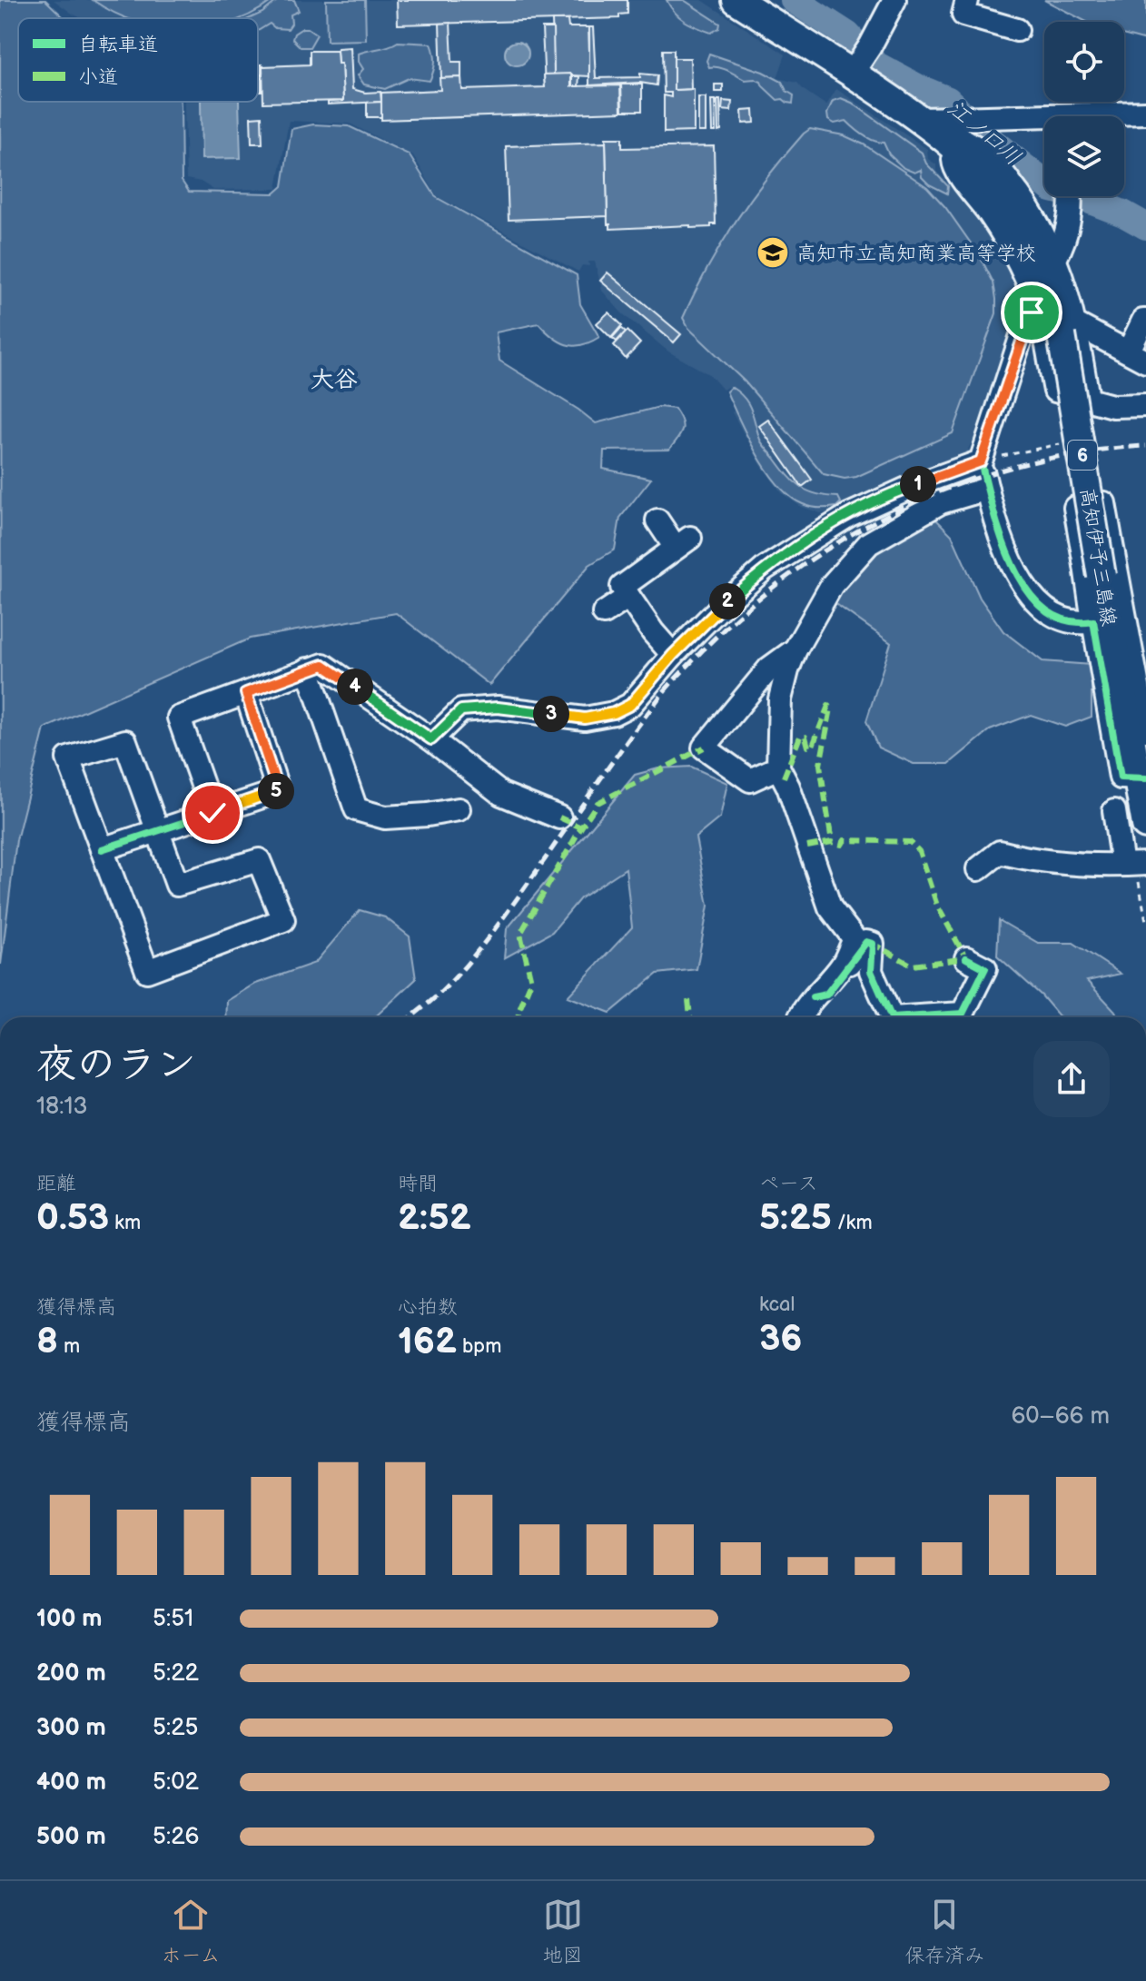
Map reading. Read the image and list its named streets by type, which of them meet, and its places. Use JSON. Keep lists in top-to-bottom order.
{
  "streets": {
    "main road": ["6", "高知伊予三島線"]
  },
  "districts": ["大谷"],
  "water": ["江ノ口川"],
  "places": {
    "school or university": ["高知市立高知商業高等学校"]
  },
  "legend": ["自転車道", "小道"],
  "page": {
    "pins": [
      "1",
      "2",
      "4",
      "3",
      "5"
    ],
    "heading": ["夜のラン", "18:13"],
    "stats": [
      ["距離", "0.53 km"],
      ["時間", "2:52"],
      ["ペース", "5:25 /km"],
      ["獲得標高", "8 m"],
      ["心拍数", "162 bpm"],
      ["kcal", "36"]
    ],
    "chart": ["獲得標高", "60–66 m"],
    "list": [
      {
        "name": "100 m",
        "note": "5:51"
      },
      {
        "name": "200 m",
        "note": "5:22"
      },
      {
        "name": "300 m",
        "note": "5:25"
      },
      {
        "name": "400 m",
        "note": "5:02"
      },
      {
        "name": "500 m",
        "note": "5:26"
      }
    ],
    "tabs": ["ホーム", "地図", "保存済み"]
  }
}
